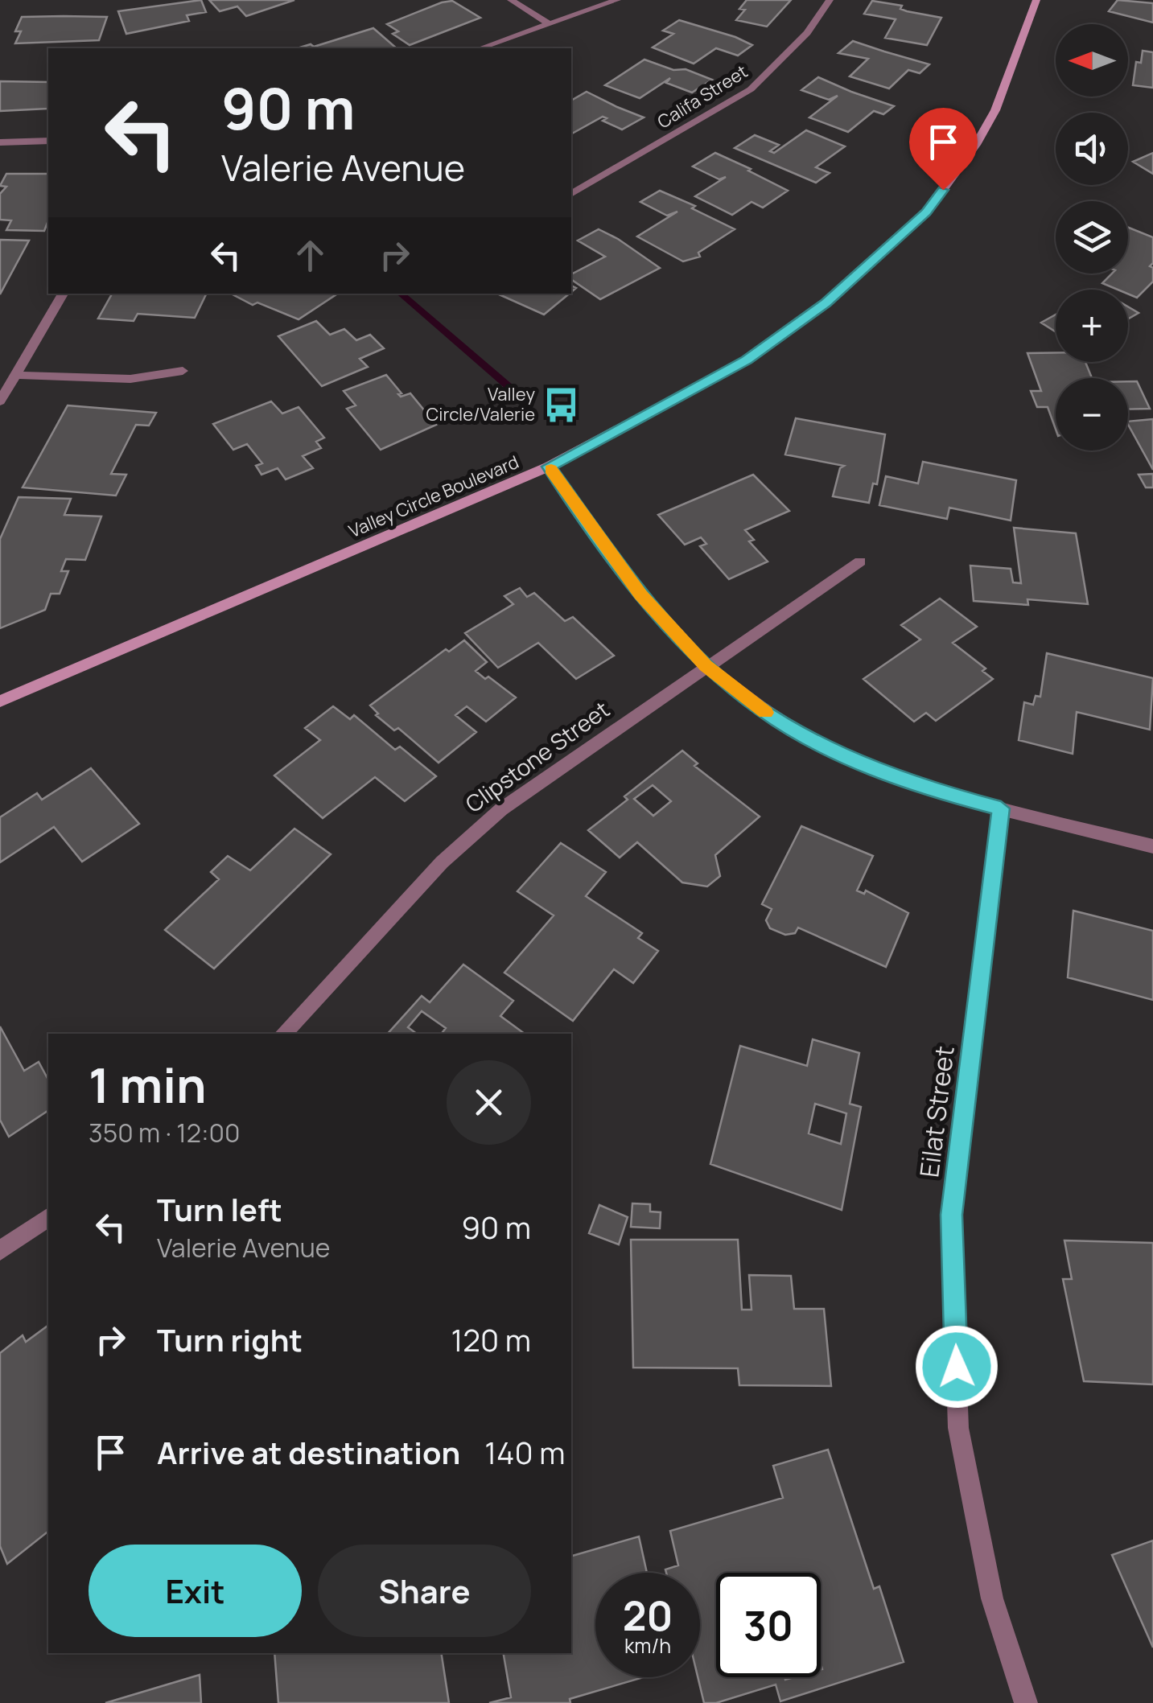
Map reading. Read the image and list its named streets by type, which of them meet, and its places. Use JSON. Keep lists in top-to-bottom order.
{
  "streets": {
    "main road": ["Valley Circle Boulevard"],
    "street": ["Califa Street", "Clipstone Street", "Eilat Street"]
  },
  "places": {
    "bus stop": ["Valley Circle/Valerie"]
  },
  "north": "left",
  "page": {
    "map_buttons": ["+", "−"],
    "turn": ["90 m", "Valerie Avenue"],
    "heading": ["1 min", "350 m · 12:00"],
    "list": [
      {
        "name": "Turn left",
        "note": "Valerie Avenue",
        "value": "90 m"
      },
      {
        "name": "Turn right",
        "value": "120 m"
      },
      {
        "name": "Arrive at destination",
        "value": "140 m"
      }
    ],
    "buttons": ["Exit", "Share"],
    "speed": "20 km/h",
    "limit": "30"
  }
}
